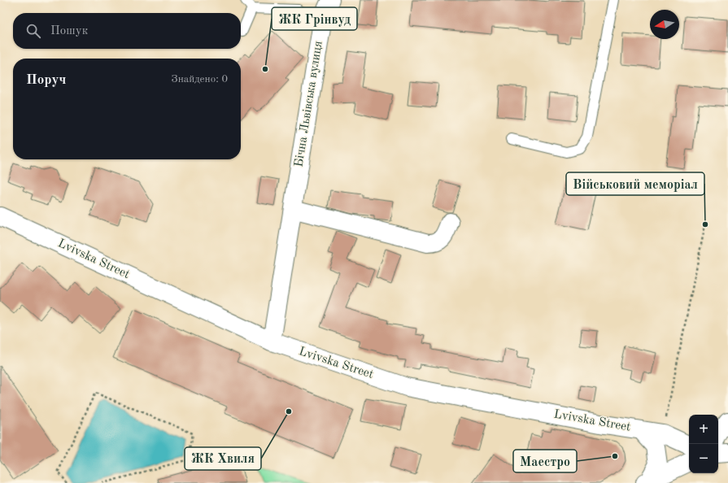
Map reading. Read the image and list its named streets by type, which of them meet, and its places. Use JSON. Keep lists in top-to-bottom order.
{
  "streets": {
    "street": ["Бічна Львівська вулиця", "Lvivska Street"]
  },
  "crossings": [
    ["Бічна Львівська вулиця", "Lvivska Street"]
  ],
  "places": [
    "ЖК Грінвуд",
    "Військовий меморіал",
    "ЖК Хвиля",
    "Маестро"
  ],
  "north": "left",
  "page": {
    "search": "Пошук",
    "heading": ["Поруч", "Знайдено: 0"],
    "map_buttons": ["+", "−"]
  }
}
